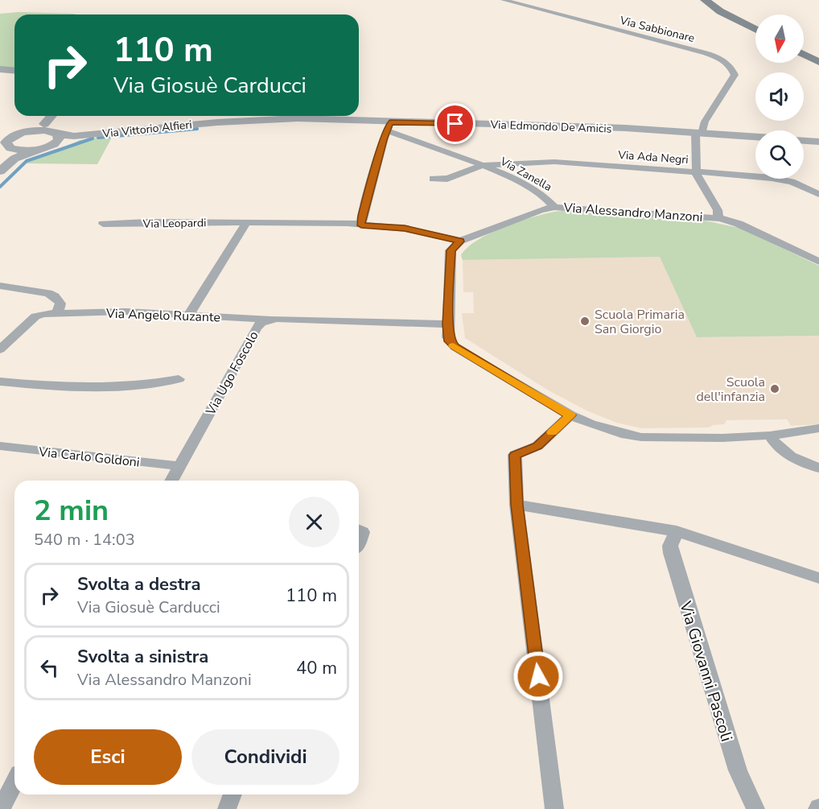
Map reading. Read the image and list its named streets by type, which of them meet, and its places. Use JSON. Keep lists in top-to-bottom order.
{
  "streets": {
    "street": [
      "Via Sabbionare",
      "Via Edmondo De Amicis",
      "Via Vittorio Alfieri",
      "Via Ada Negri",
      "Via Zanella",
      "Via Alessandro Manzoni",
      "Via Leopardi",
      "Via Angelo Ruzante",
      "Via Ugo Foscolo",
      "Via Carlo Goldoni",
      "Via Giovanni Pascoli"
    ]
  },
  "crossings": [
    ["Via Sabbionare", "Via Edmondo De Amicis"],
    ["Via Edmondo De Amicis", "Via Vittorio Alfieri"],
    ["Via Edmondo De Amicis", "Via Zanella"],
    ["Via Ada Negri", "Via Zanella"],
    ["Via Zanella", "Via Alessandro Manzoni"],
    ["Via Angelo Ruzante", "Via Ugo Foscolo"],
    ["Via Ugo Foscolo", "Via Carlo Goldoni"]
  ],
  "places": ["Scuola Primaria San Giorgio", "Scuola dell'infanzia"],
  "north": "bottom",
  "page": {
    "turn": ["110 m", "Via Giosuè Carducci"],
    "heading": ["2 min", "540 m · 14:03"],
    "list": [
      {
        "name": "Svolta a destra",
        "note": "Via Giosuè Carducci",
        "value": "110 m"
      },
      {
        "name": "Svolta a sinistra",
        "note": "Via Alessandro Manzoni",
        "value": "40 m"
      }
    ],
    "buttons": ["Esci", "Condividi"]
  }
}
